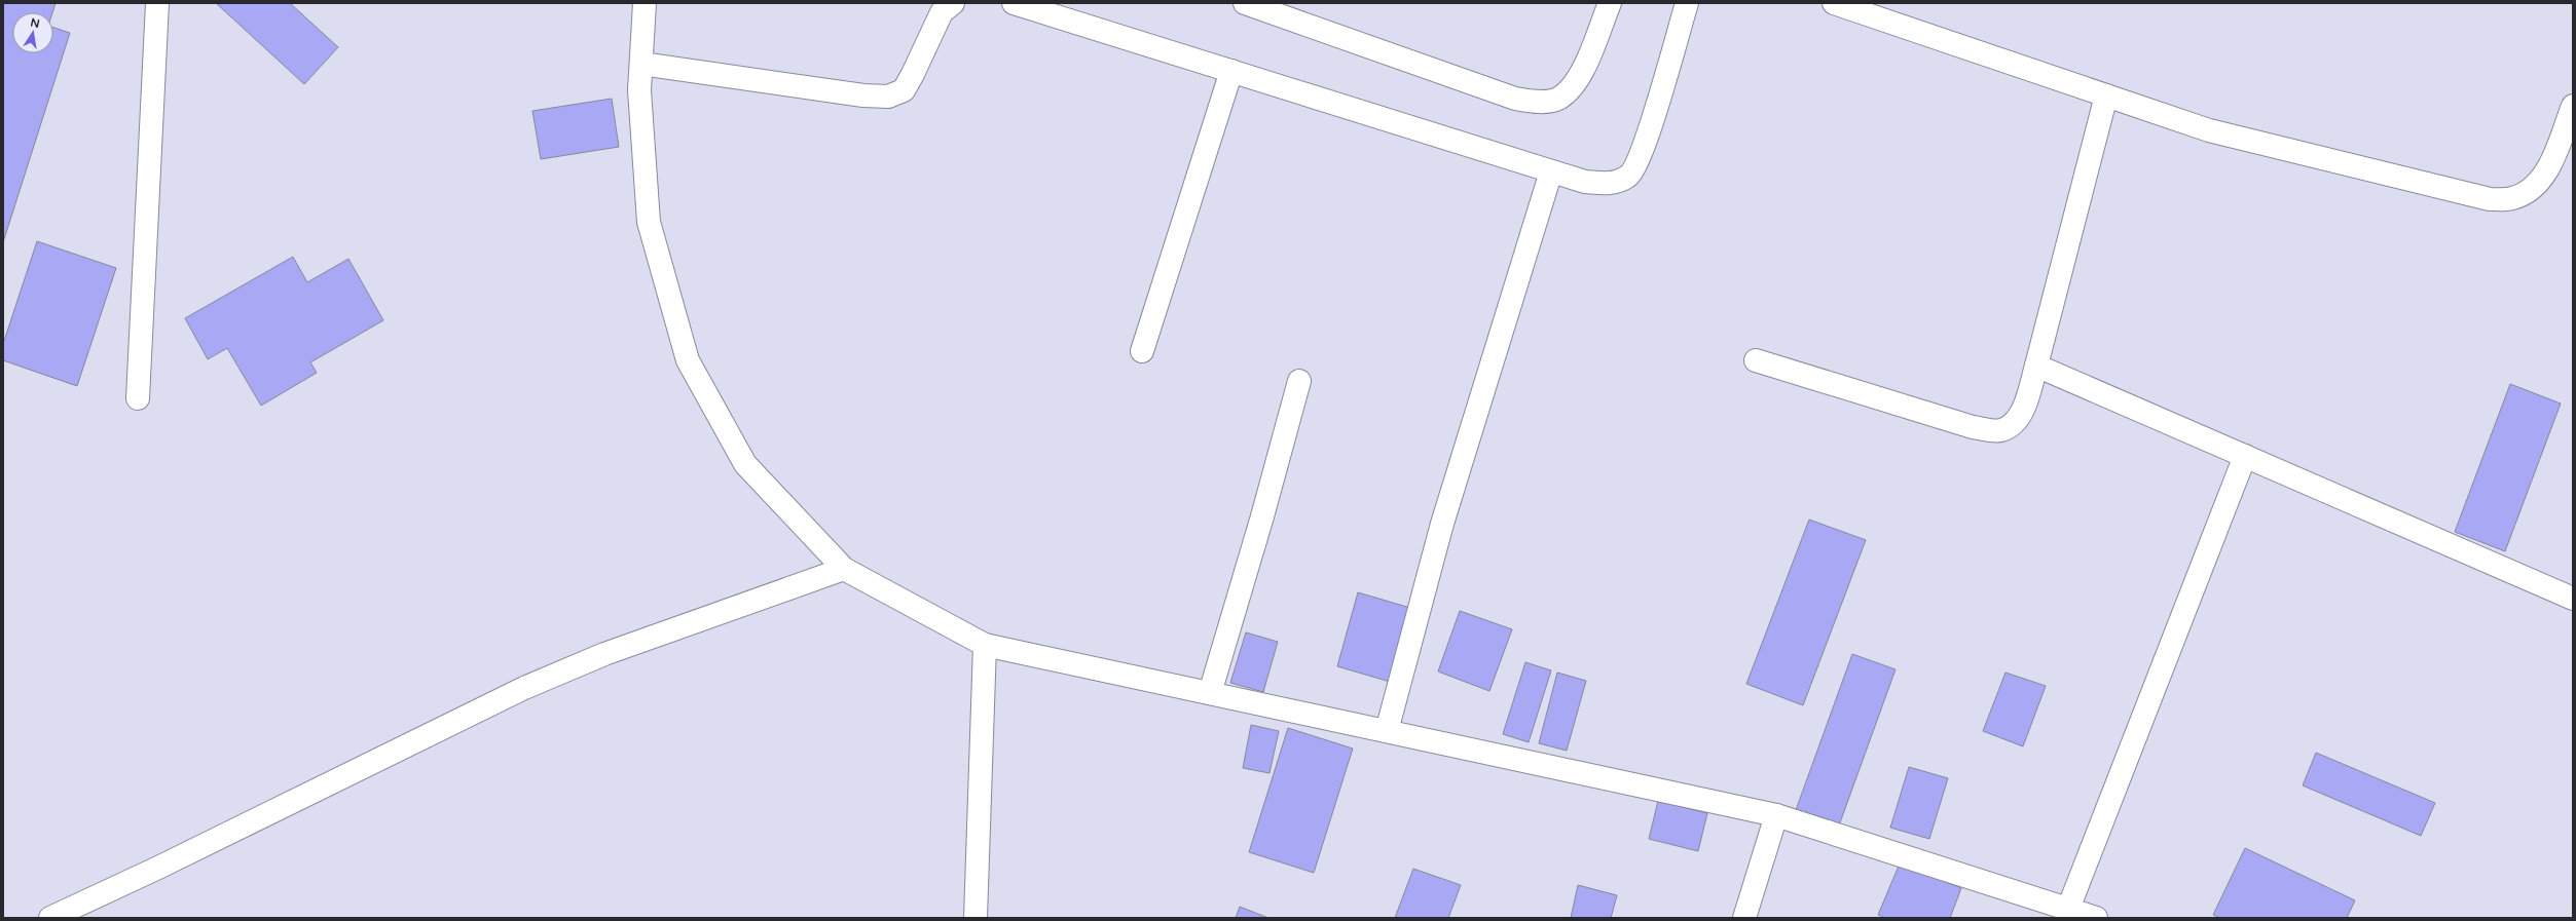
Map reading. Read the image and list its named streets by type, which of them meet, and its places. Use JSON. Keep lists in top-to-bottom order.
{
  "north": "top"
}
